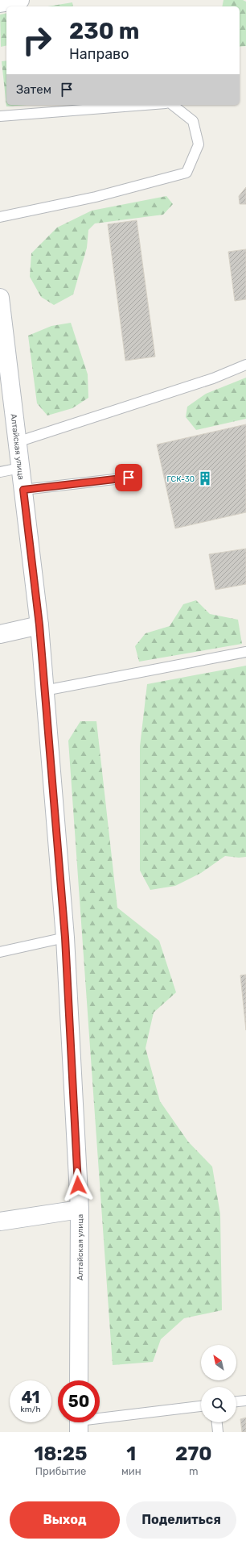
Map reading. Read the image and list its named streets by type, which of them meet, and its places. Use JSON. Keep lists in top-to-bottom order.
{
  "streets": {
    "main road": ["Алтайская улица"]
  },
  "places": {
    "building": ["ГСК-30"]
  },
  "north": "top left",
  "page": {
    "turn": ["230 m", "Направо"],
    "then": "Затем",
    "speed": "41 km/h",
    "limit": "50",
    "eta": [
      "18:25",
      "Прибытие",
      "1",
      "мин",
      "270",
      "m"
    ],
    "buttons": ["Выход", "Поделиться"]
  }
}
